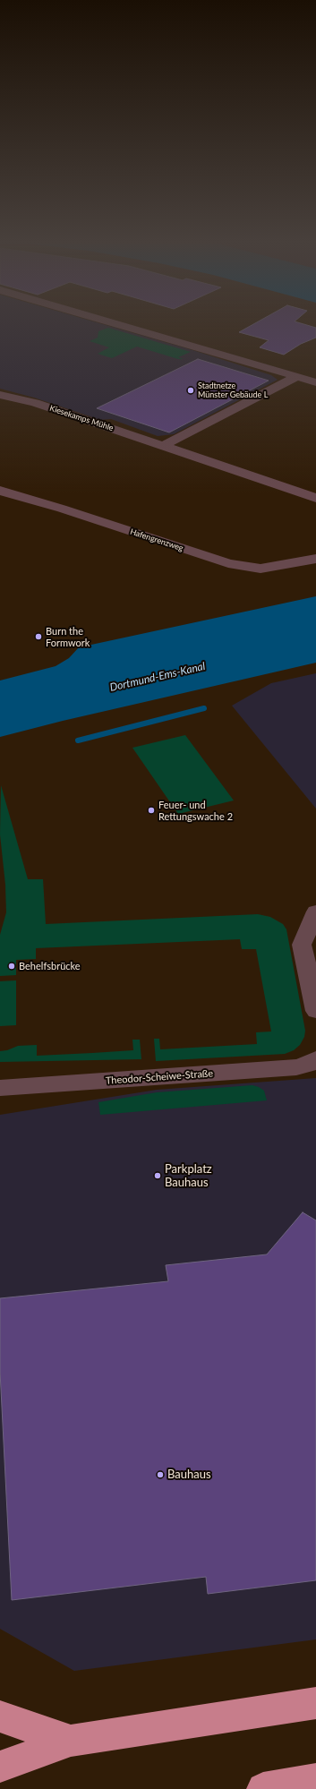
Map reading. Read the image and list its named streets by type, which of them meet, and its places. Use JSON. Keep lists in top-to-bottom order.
{
  "streets": {
    "street": ["Kiesekamps Mühle", "Hafengrenzweg", "Theodor-Scheiwe-Straße"]
  },
  "water": ["Dortmund-Ems-Kanal"],
  "places": [
    "Stadtnetze Münster Gebäude L",
    "Burn the Formwork",
    "Feuer- und Rettungswache 2",
    "Behelfsbrücke",
    "Parkplatz Bauhaus",
    "Bauhaus"
  ]
}
